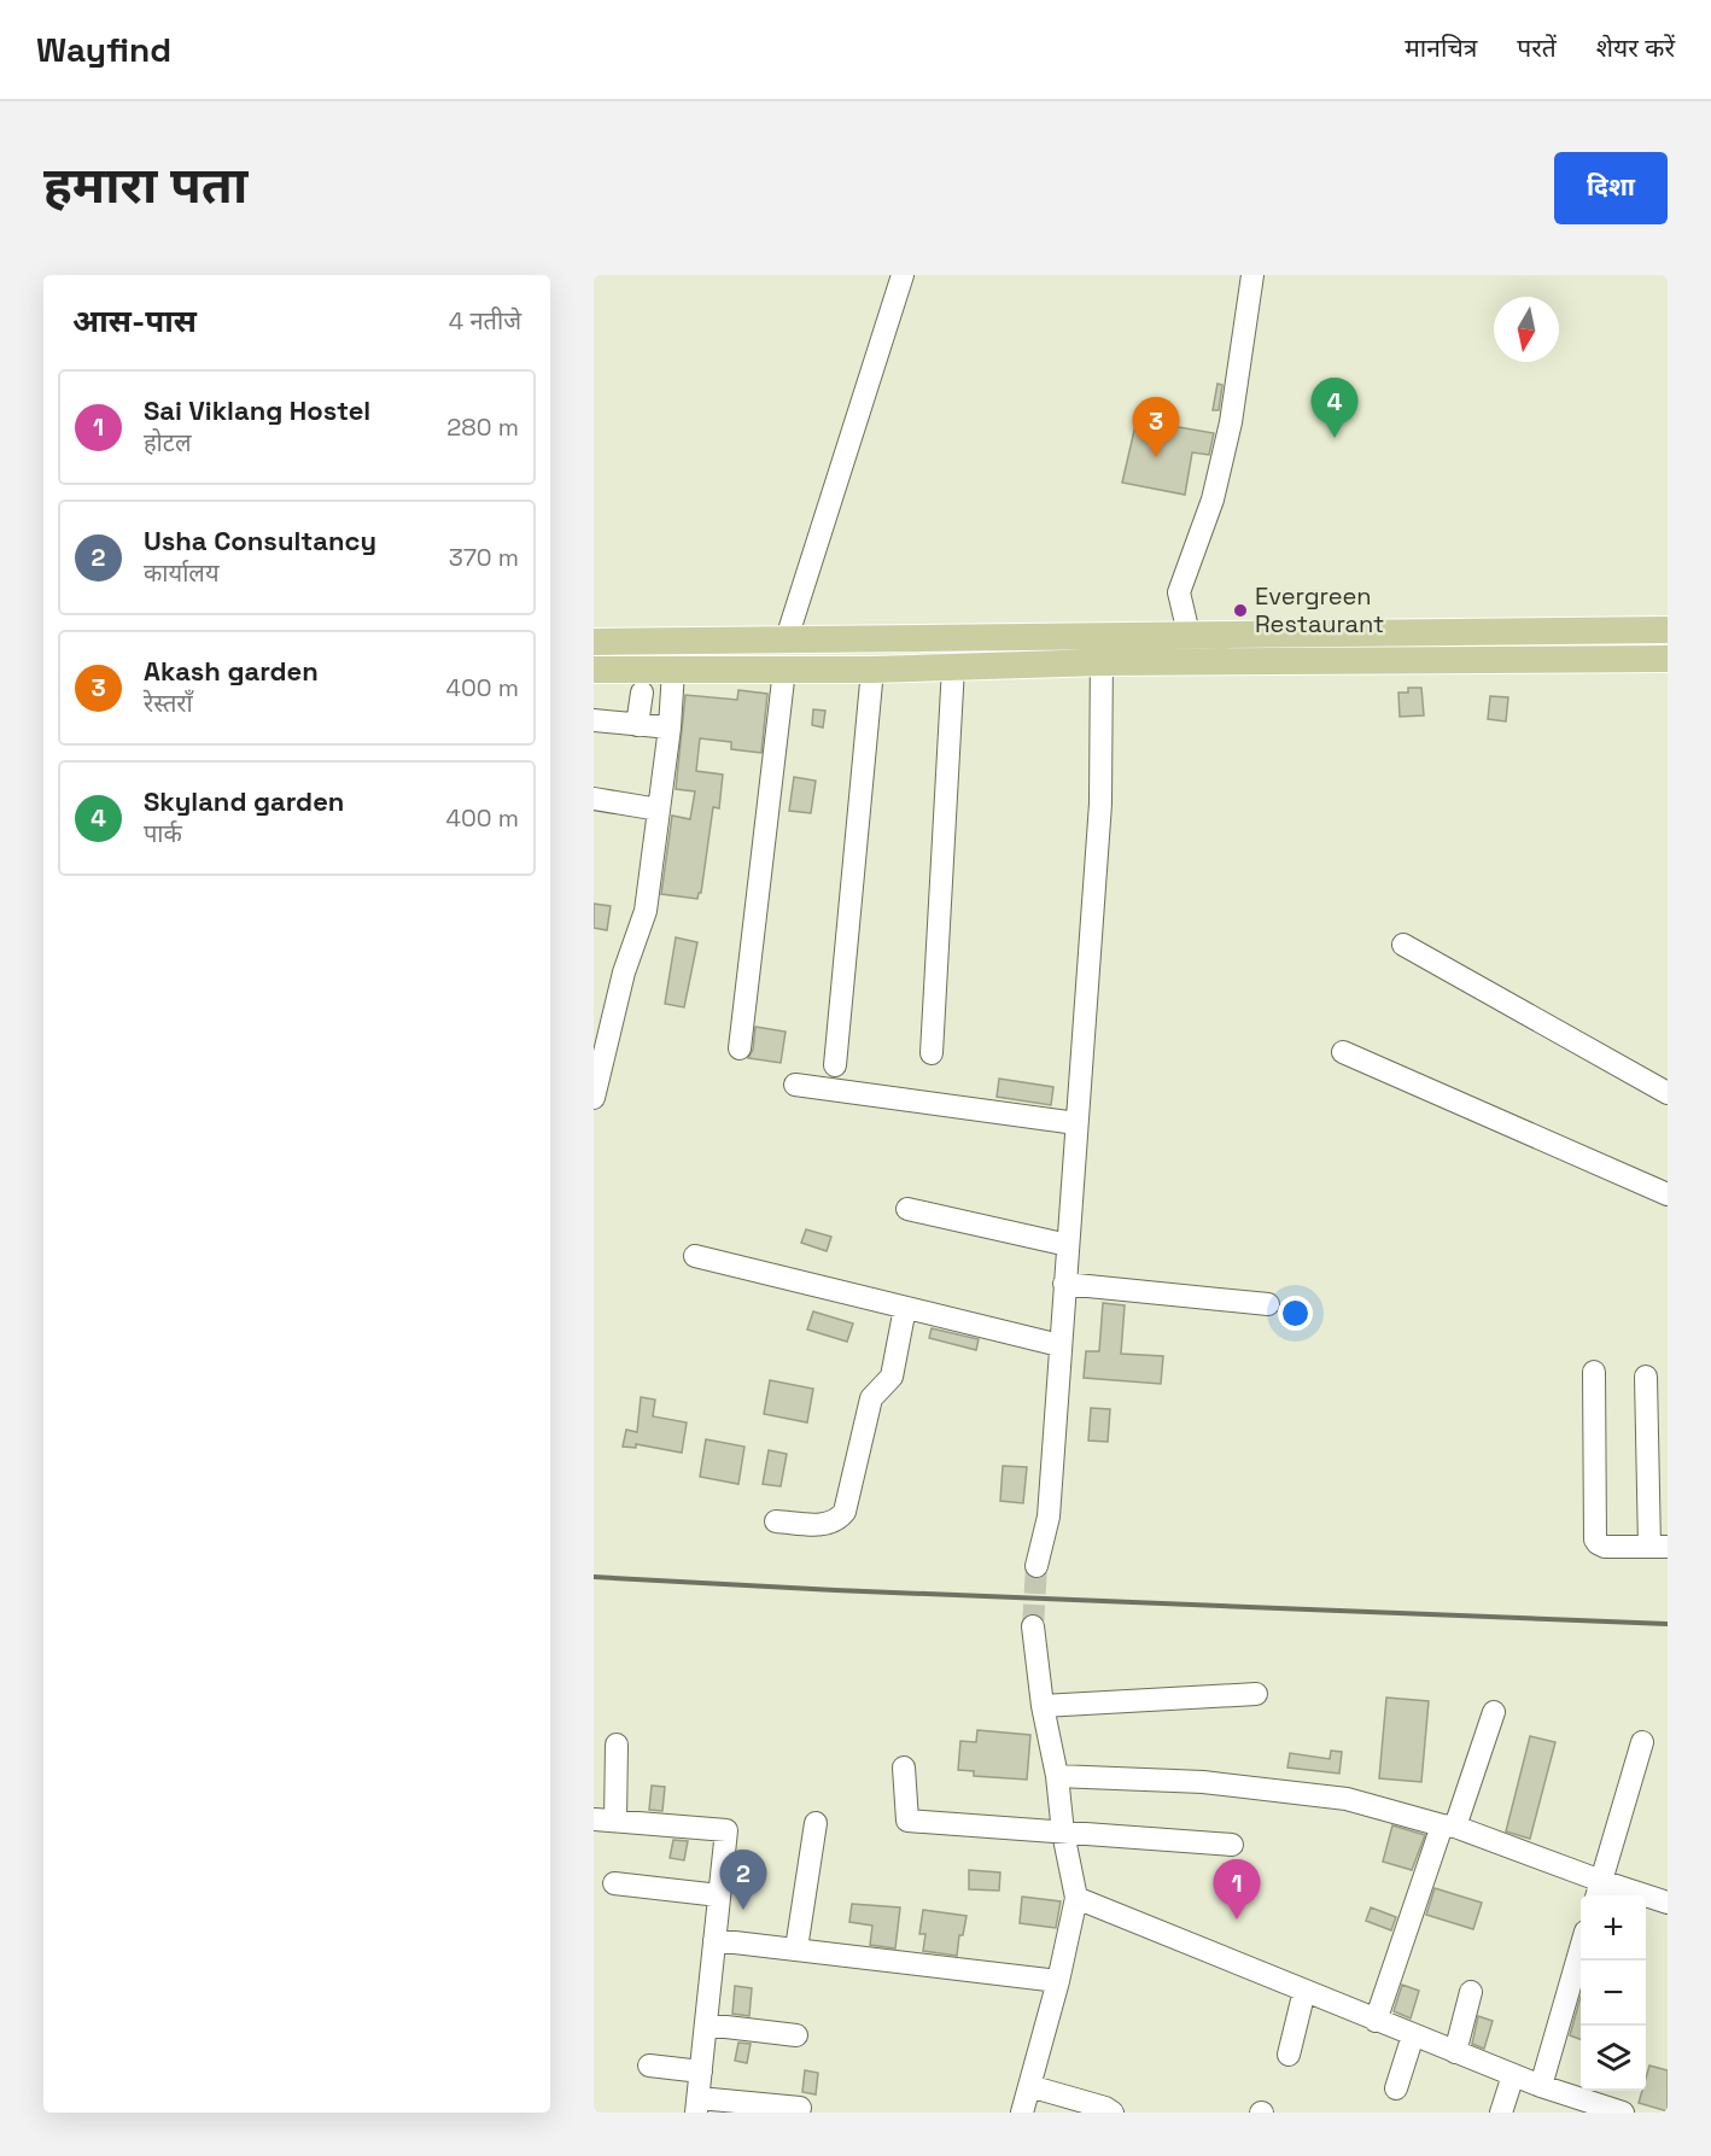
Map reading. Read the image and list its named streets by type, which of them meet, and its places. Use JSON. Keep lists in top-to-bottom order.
{
  "places": ["Evergreen Restaurant"],
  "north": "bottom",
  "page": {
    "header": "Wayfind",
    "nav": ["मानचित्र", "परतें", "शेयर करें"],
    "buttons": "दिशा",
    "title": "हमारा पता",
    "heading": ["आस-पास", "4 नतीजे"],
    "list": [
      {
        "mark": "1",
        "name": "Sai Viklang Hostel",
        "note": "होटल",
        "value": "280 m"
      },
      {
        "mark": "2",
        "name": "Usha Consultancy",
        "note": "कार्यालय",
        "value": "370 m"
      },
      {
        "mark": "3",
        "name": "Akash garden",
        "note": "रेस्तराँ",
        "value": "400 m"
      },
      {
        "mark": "4",
        "name": "Skyland garden",
        "note": "पार्क",
        "value": "400 m"
      }
    ],
    "pins": [
      "4",
      "3",
      "2",
      "1"
    ],
    "map_buttons": ["+", "−"]
  }
}
